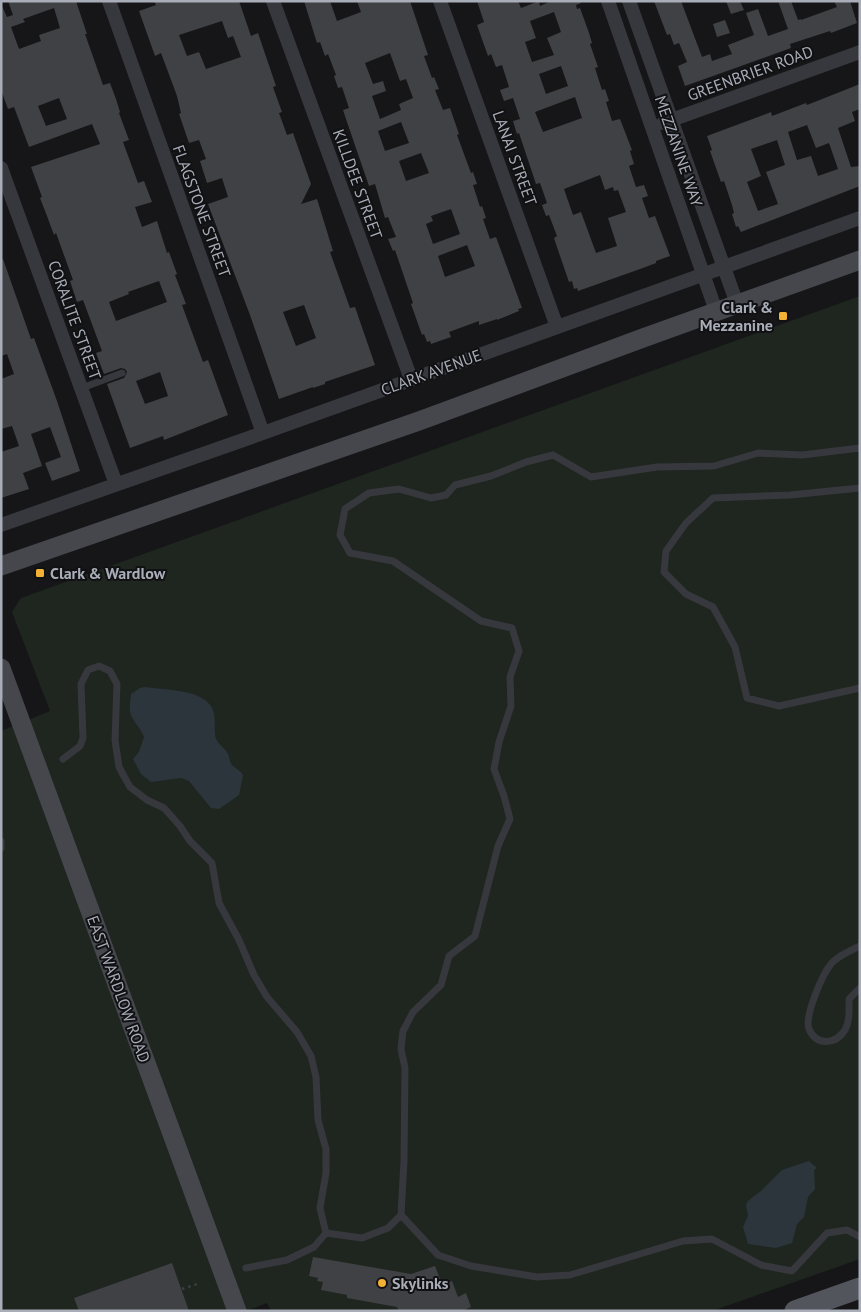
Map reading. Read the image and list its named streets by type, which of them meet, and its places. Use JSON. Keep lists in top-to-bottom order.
{
  "streets": {
    "main road": ["EAST WARDLOW ROAD"],
    "street": [
      "GREENBRIER ROAD",
      "MEZZANINE WAY",
      "LANAI STREET",
      "KILLDEE STREET",
      "FLAGSTONE STREET",
      "CORALITE STREET",
      "CLARK AVENUE"
    ]
  },
  "crossings": [
    ["GREENBRIER ROAD", "MEZZANINE WAY"],
    ["MEZZANINE WAY", "CLARK AVENUE"],
    ["LANAI STREET", "CLARK AVENUE"],
    ["KILLDEE STREET", "CLARK AVENUE"],
    ["FLAGSTONE STREET", "CLARK AVENUE"],
    ["CORALITE STREET", "CLARK AVENUE"]
  ],
  "places": {
    "transit": ["Clark & Mezzanine", "Clark & Wardlow"],
    "other": ["Skylinks"]
  }
}
